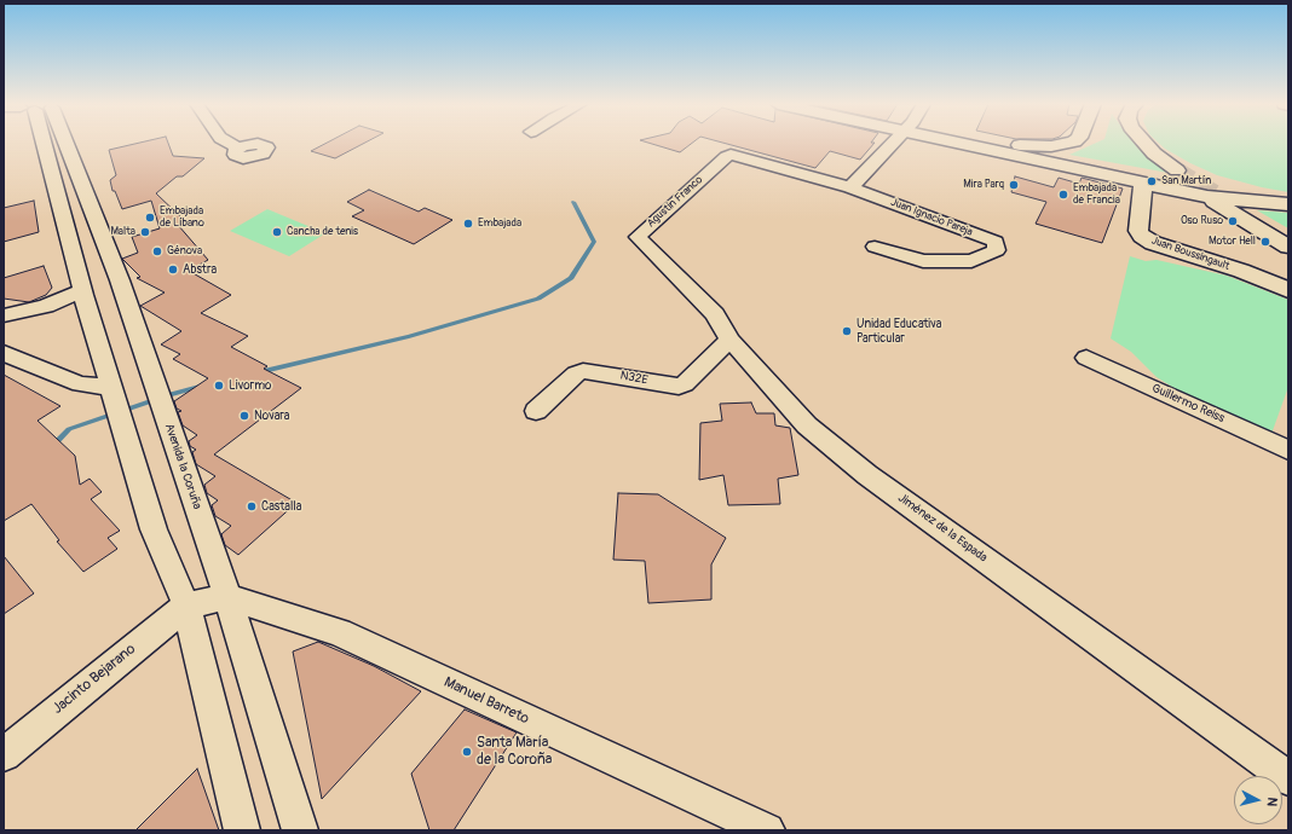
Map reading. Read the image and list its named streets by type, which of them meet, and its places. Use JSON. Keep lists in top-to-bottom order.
{
  "streets": {
    "main road": ["Juan Boussingault"],
    "street": [
      "Agustin Franco",
      "Juan Ignacio Pareja",
      "N32E",
      "Guillermo Reiss",
      "Avenida la Coruña",
      "Jiménez de la Espada",
      "Jacinto Bejarano",
      "Manuel Barreto"
    ]
  },
  "crossings": [
    ["Agustin Franco", "Juan Ignacio Pareja"],
    ["Agustin Franco", "Jiménez de la Espada"],
    ["N32E", "Jiménez de la Espada"],
    ["Avenida la Coruña", "Manuel Barreto"]
  ],
  "places": [
    "San Martín",
    "Mira Parq",
    "Embajada de Francia",
    "Embajada de Líbano",
    "Oso Ruso",
    "Embajada",
    "Malta",
    "Cancha de tenis",
    "Motor Hell",
    "Génova",
    "Abstra",
    "Unidad Educativa Particular",
    "Livormo",
    "Novara",
    "Castalla",
    "Santa María de la Coroña"
  ],
  "north": "right"
}
